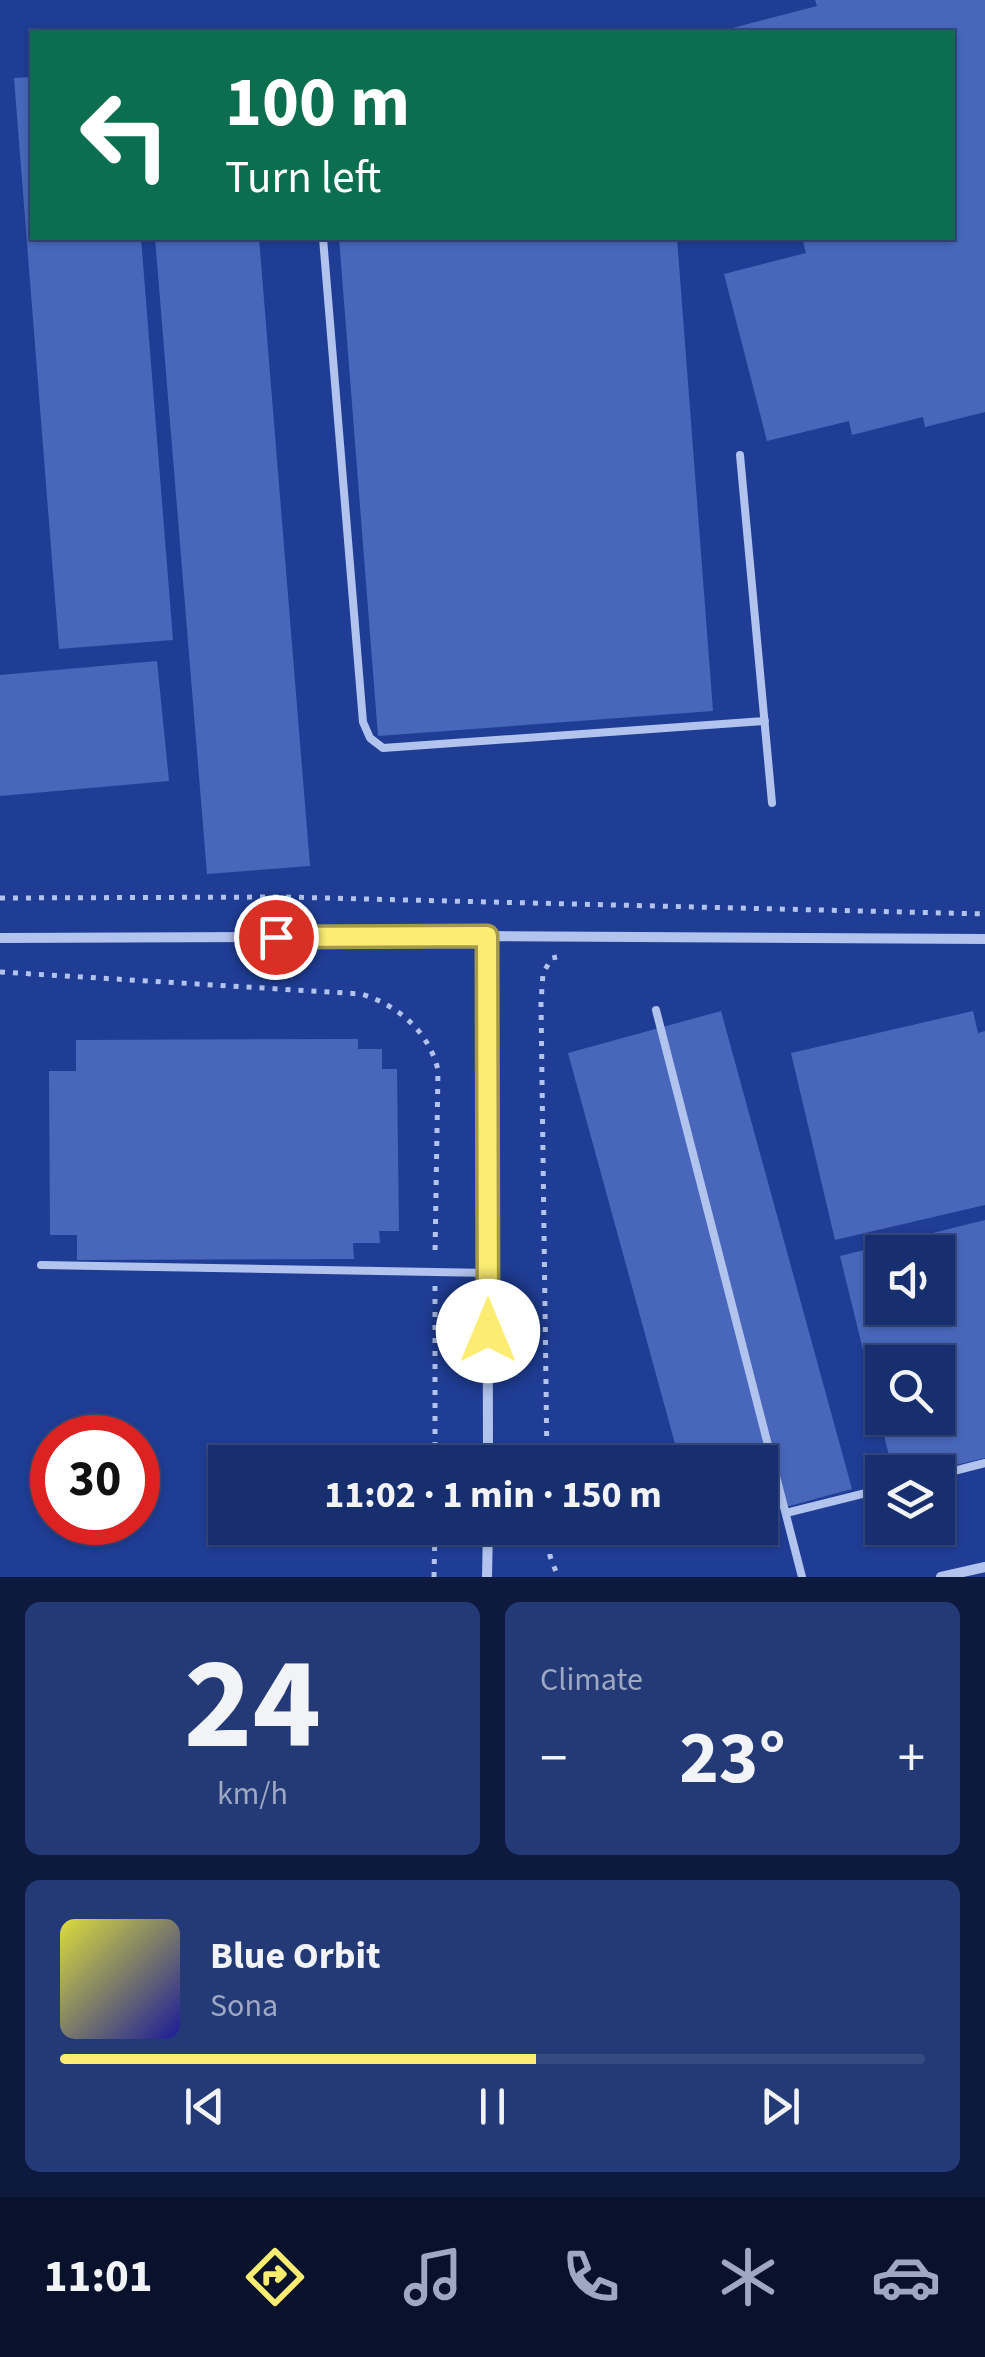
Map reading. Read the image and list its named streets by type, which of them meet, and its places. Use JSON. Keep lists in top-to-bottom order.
{
  "page": {
    "turn": ["100 m", "Turn left"],
    "limit": "30",
    "trip": "11:02 · 1 min · 150 m",
    "tile": [
      ["24", "km/h"],
      "Climate"
    ],
    "heat": ["−", "23°", "+"],
    "song": ["Blue Orbit", "Sona"],
    "tabs": "11:01"
  }
}
